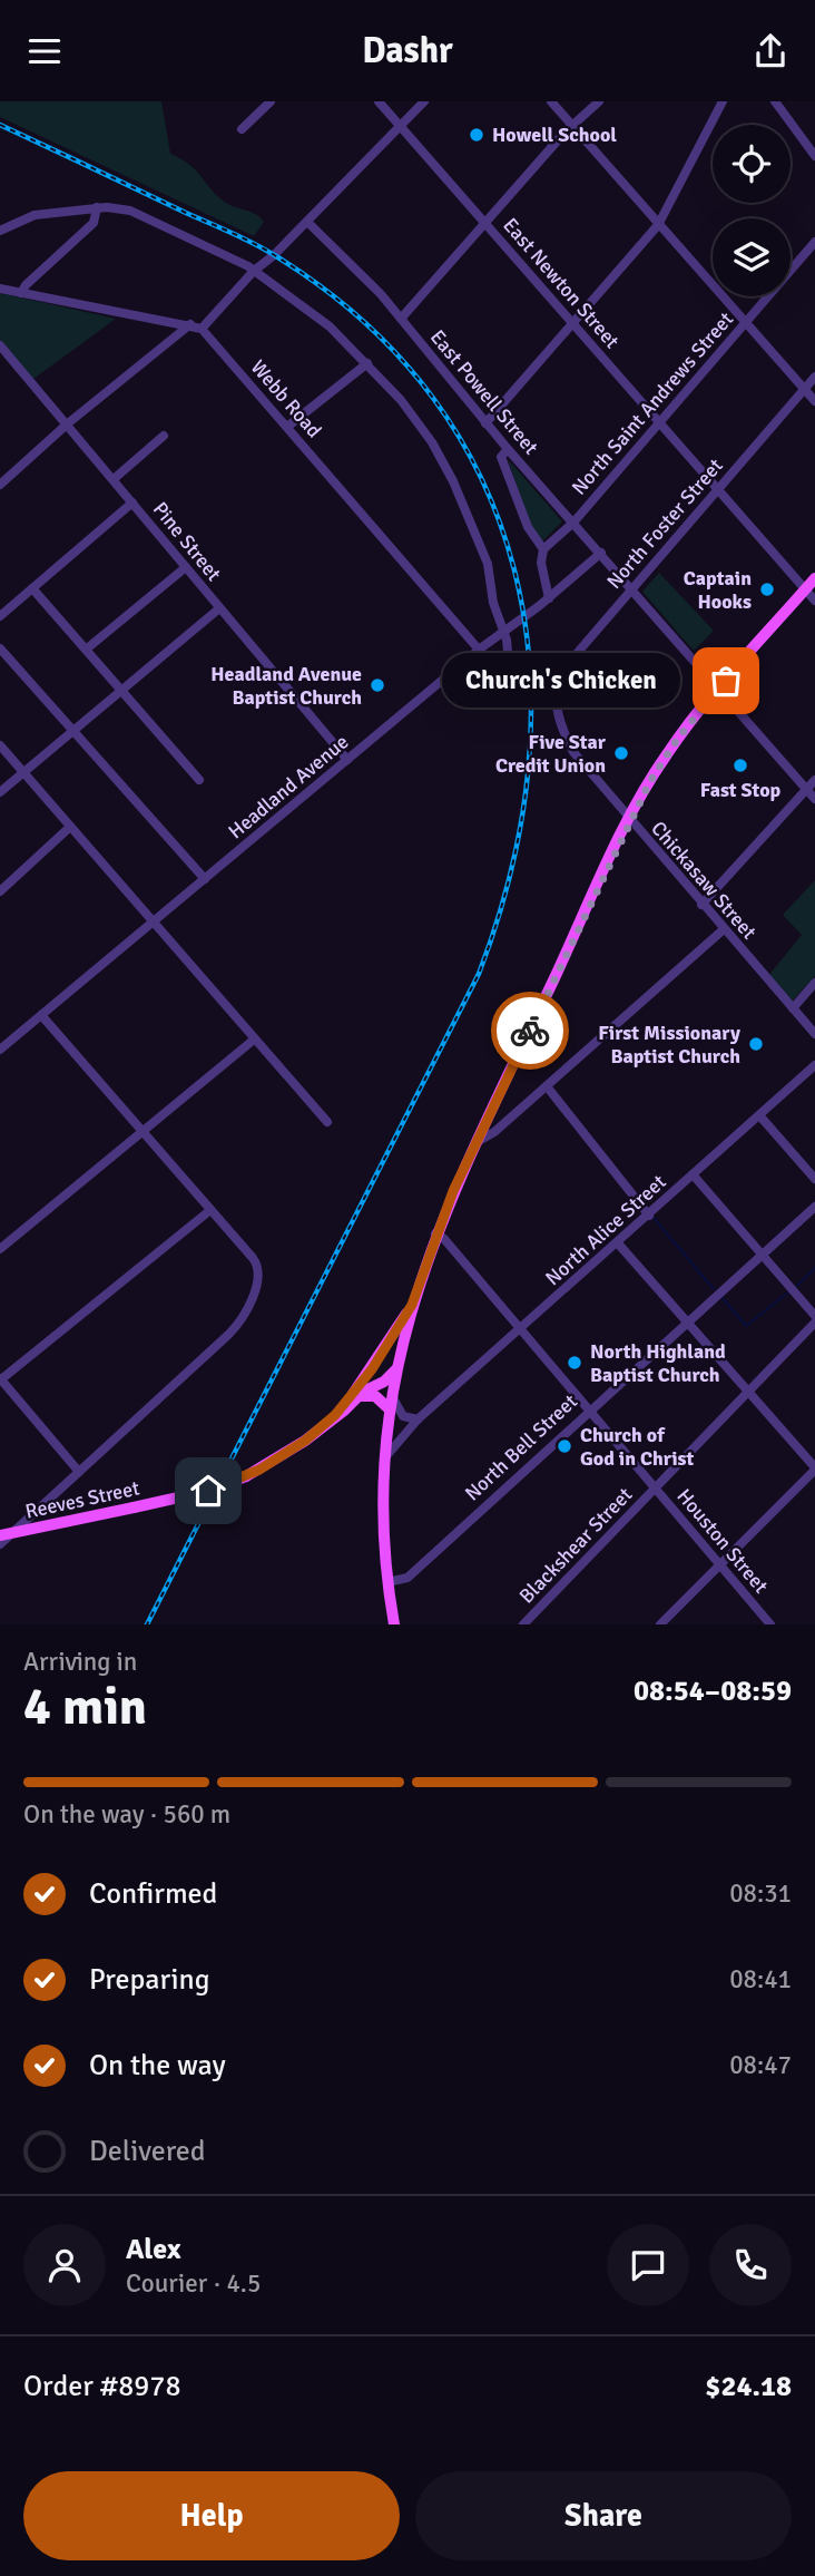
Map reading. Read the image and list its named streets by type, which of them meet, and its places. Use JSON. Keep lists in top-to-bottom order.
{
  "streets": {
    "main road": ["Reeves Street"],
    "street": [
      "East Newton Street",
      "East Powell Street",
      "Webb Road",
      "North Saint Andrews Street",
      "North Foster Street",
      "Pine Street",
      "Headland Avenue",
      "Chickasaw Street",
      "North Alice Street",
      "North Bell Street",
      "Houston Street",
      "Blackshear Street"
    ]
  },
  "crossings": [
    ["East Newton Street", "North Saint Andrews Street"],
    ["East Newton Street", "North Foster Street"],
    ["East Powell Street", "North Saint Andrews Street"],
    ["East Powell Street", "North Foster Street"],
    ["East Powell Street", "Headland Avenue"],
    ["Webb Road", "Headland Avenue"],
    ["North Foster Street", "Chickasaw Street"],
    ["Pine Street", "Headland Avenue"],
    ["North Alice Street", "Houston Street"],
    ["North Bell Street", "Houston Street"],
    ["Houston Street", "Blackshear Street"]
  ],
  "places": [
    "Howell School",
    "Captain Hooks",
    "Church's Chicken",
    "Headland Avenue Baptist Church",
    "Five Star Credit Union",
    "Fast Stop",
    "First Missionary Baptist Church",
    "North Highland Baptist Church",
    "Church of God in Christ"
  ],
  "page": {
    "header": "Dashr",
    "bubble": "Church's Chicken",
    "heading": ["4 min", "Arriving in", "08:54–08:59"],
    "panel": [
      "Alex",
      "Courier · 4.5",
      "Order #8978",
      "$24.18"
    ],
    "bar": "On the way · 560 m",
    "list": [
      ["Confirmed", "08:31"],
      ["Preparing", "08:41"],
      ["On the way", "08:47"],
      "Delivered"
    ],
    "buttons": ["Help", "Share"]
  }
}
